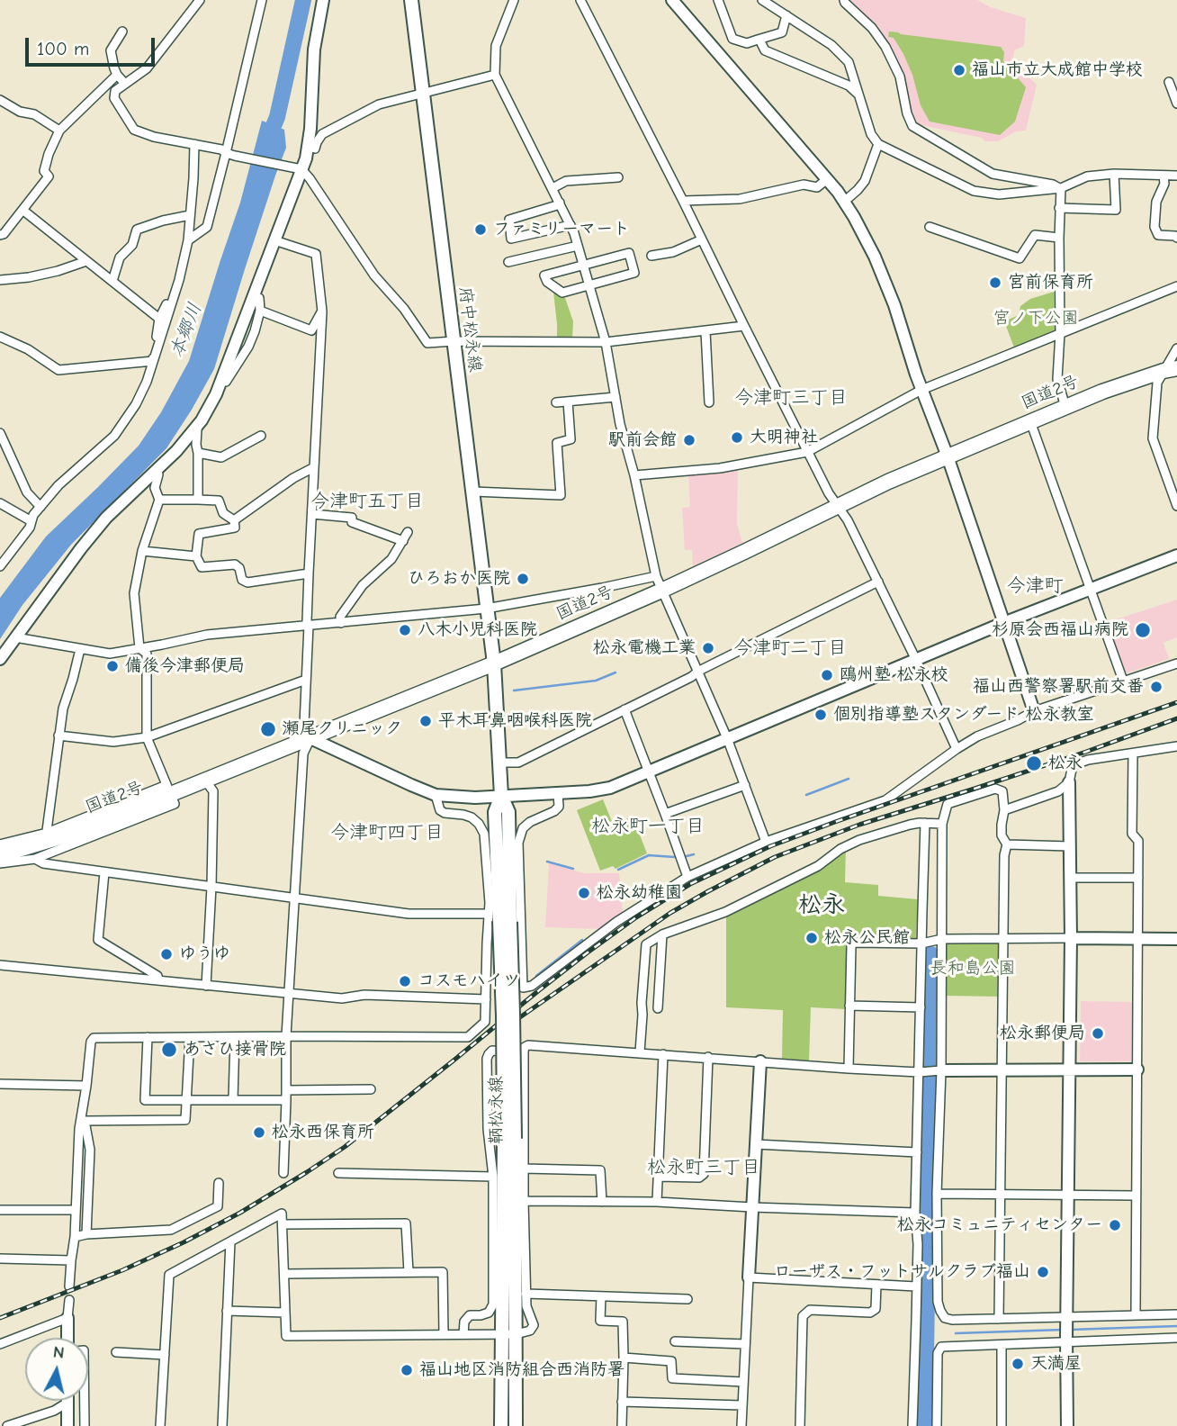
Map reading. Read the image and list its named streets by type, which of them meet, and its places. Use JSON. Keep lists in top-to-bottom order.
{
  "streets": {
    "highway": ["国道2号"],
    "main road": ["府中松永線", "鞆松永線"]
  },
  "crossings": [
    ["府中松永線", "国道2号"],
    ["府中松永線", "鞆松永線"],
    ["国道2号", "鞆松永線"]
  ],
  "districts": [
    "今津町三丁目",
    "今津町五丁目",
    "今津町",
    "今津町二丁目",
    "松永町一丁目",
    "今津町四丁目",
    "松永",
    "松永町三丁目"
  ],
  "water": ["本郷川"],
  "parks": ["宮ノ下公園", "長和島公園"],
  "places": [
    "福山市立大成館中学校",
    "ファミリーマート",
    "宮前保育所",
    "大明神社",
    "駅前会館",
    "ひろおか医院",
    "八木小児科医院",
    "杉原会西福山病院",
    "松永電機工業",
    "備後今津郵便局",
    "鴎州塾 松永校",
    "福山西警察署駅前交番",
    "個別指導塾スタンダード 松永教室",
    "平木耳鼻咽喉科医院",
    "瀬尾クリニック",
    "松永",
    "松永幼稚園",
    "松永公民館",
    "ゆうゆ",
    "コスモハイツ",
    "松永郵便局",
    "あさひ接骨院",
    "松永西保育所",
    "松永コミュニティセンター",
    "ローザス・フットサルクラブ福山",
    "天満屋",
    "福山地区消防組合西消防署"
  ],
  "scale_bar": "100 m",
  "north": "top"
}
